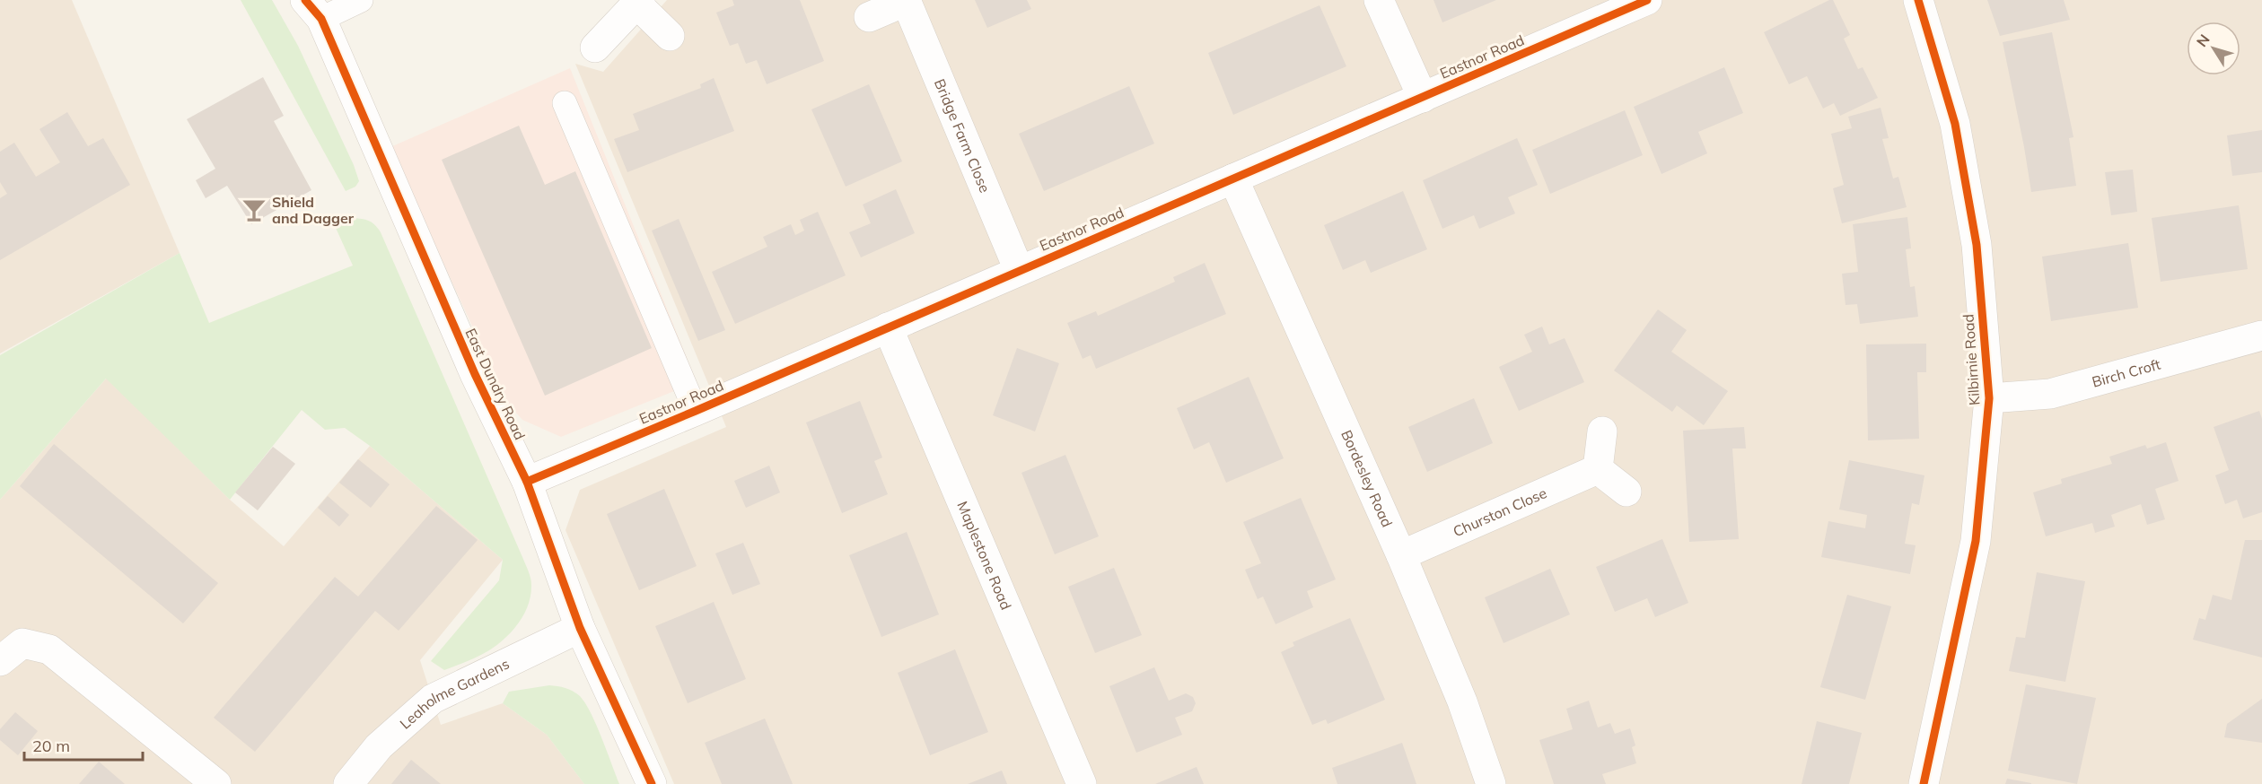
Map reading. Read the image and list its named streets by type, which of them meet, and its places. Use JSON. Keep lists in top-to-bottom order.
{
  "streets": {
    "street": [
      "Eastnor Road",
      "Bridge Farm Close",
      "Kilbirnie Road",
      "Birch Croft",
      "East Dundry Road",
      "Bordesley Road",
      "Churston Close",
      "Maplestone Road",
      "Leaholme Gardens"
    ]
  },
  "crossings": [
    ["Eastnor Road", "Bridge Farm Close"],
    ["Eastnor Road", "East Dundry Road"],
    ["Eastnor Road", "Bordesley Road"],
    ["Eastnor Road", "Maplestone Road"],
    ["Kilbirnie Road", "Birch Croft"],
    ["East Dundry Road", "Leaholme Gardens"],
    ["Bordesley Road", "Churston Close"]
  ],
  "places": {
    "bar": ["Shield and Dagger"]
  },
  "scale_bar": "20 m",
  "north": "top left"
}
